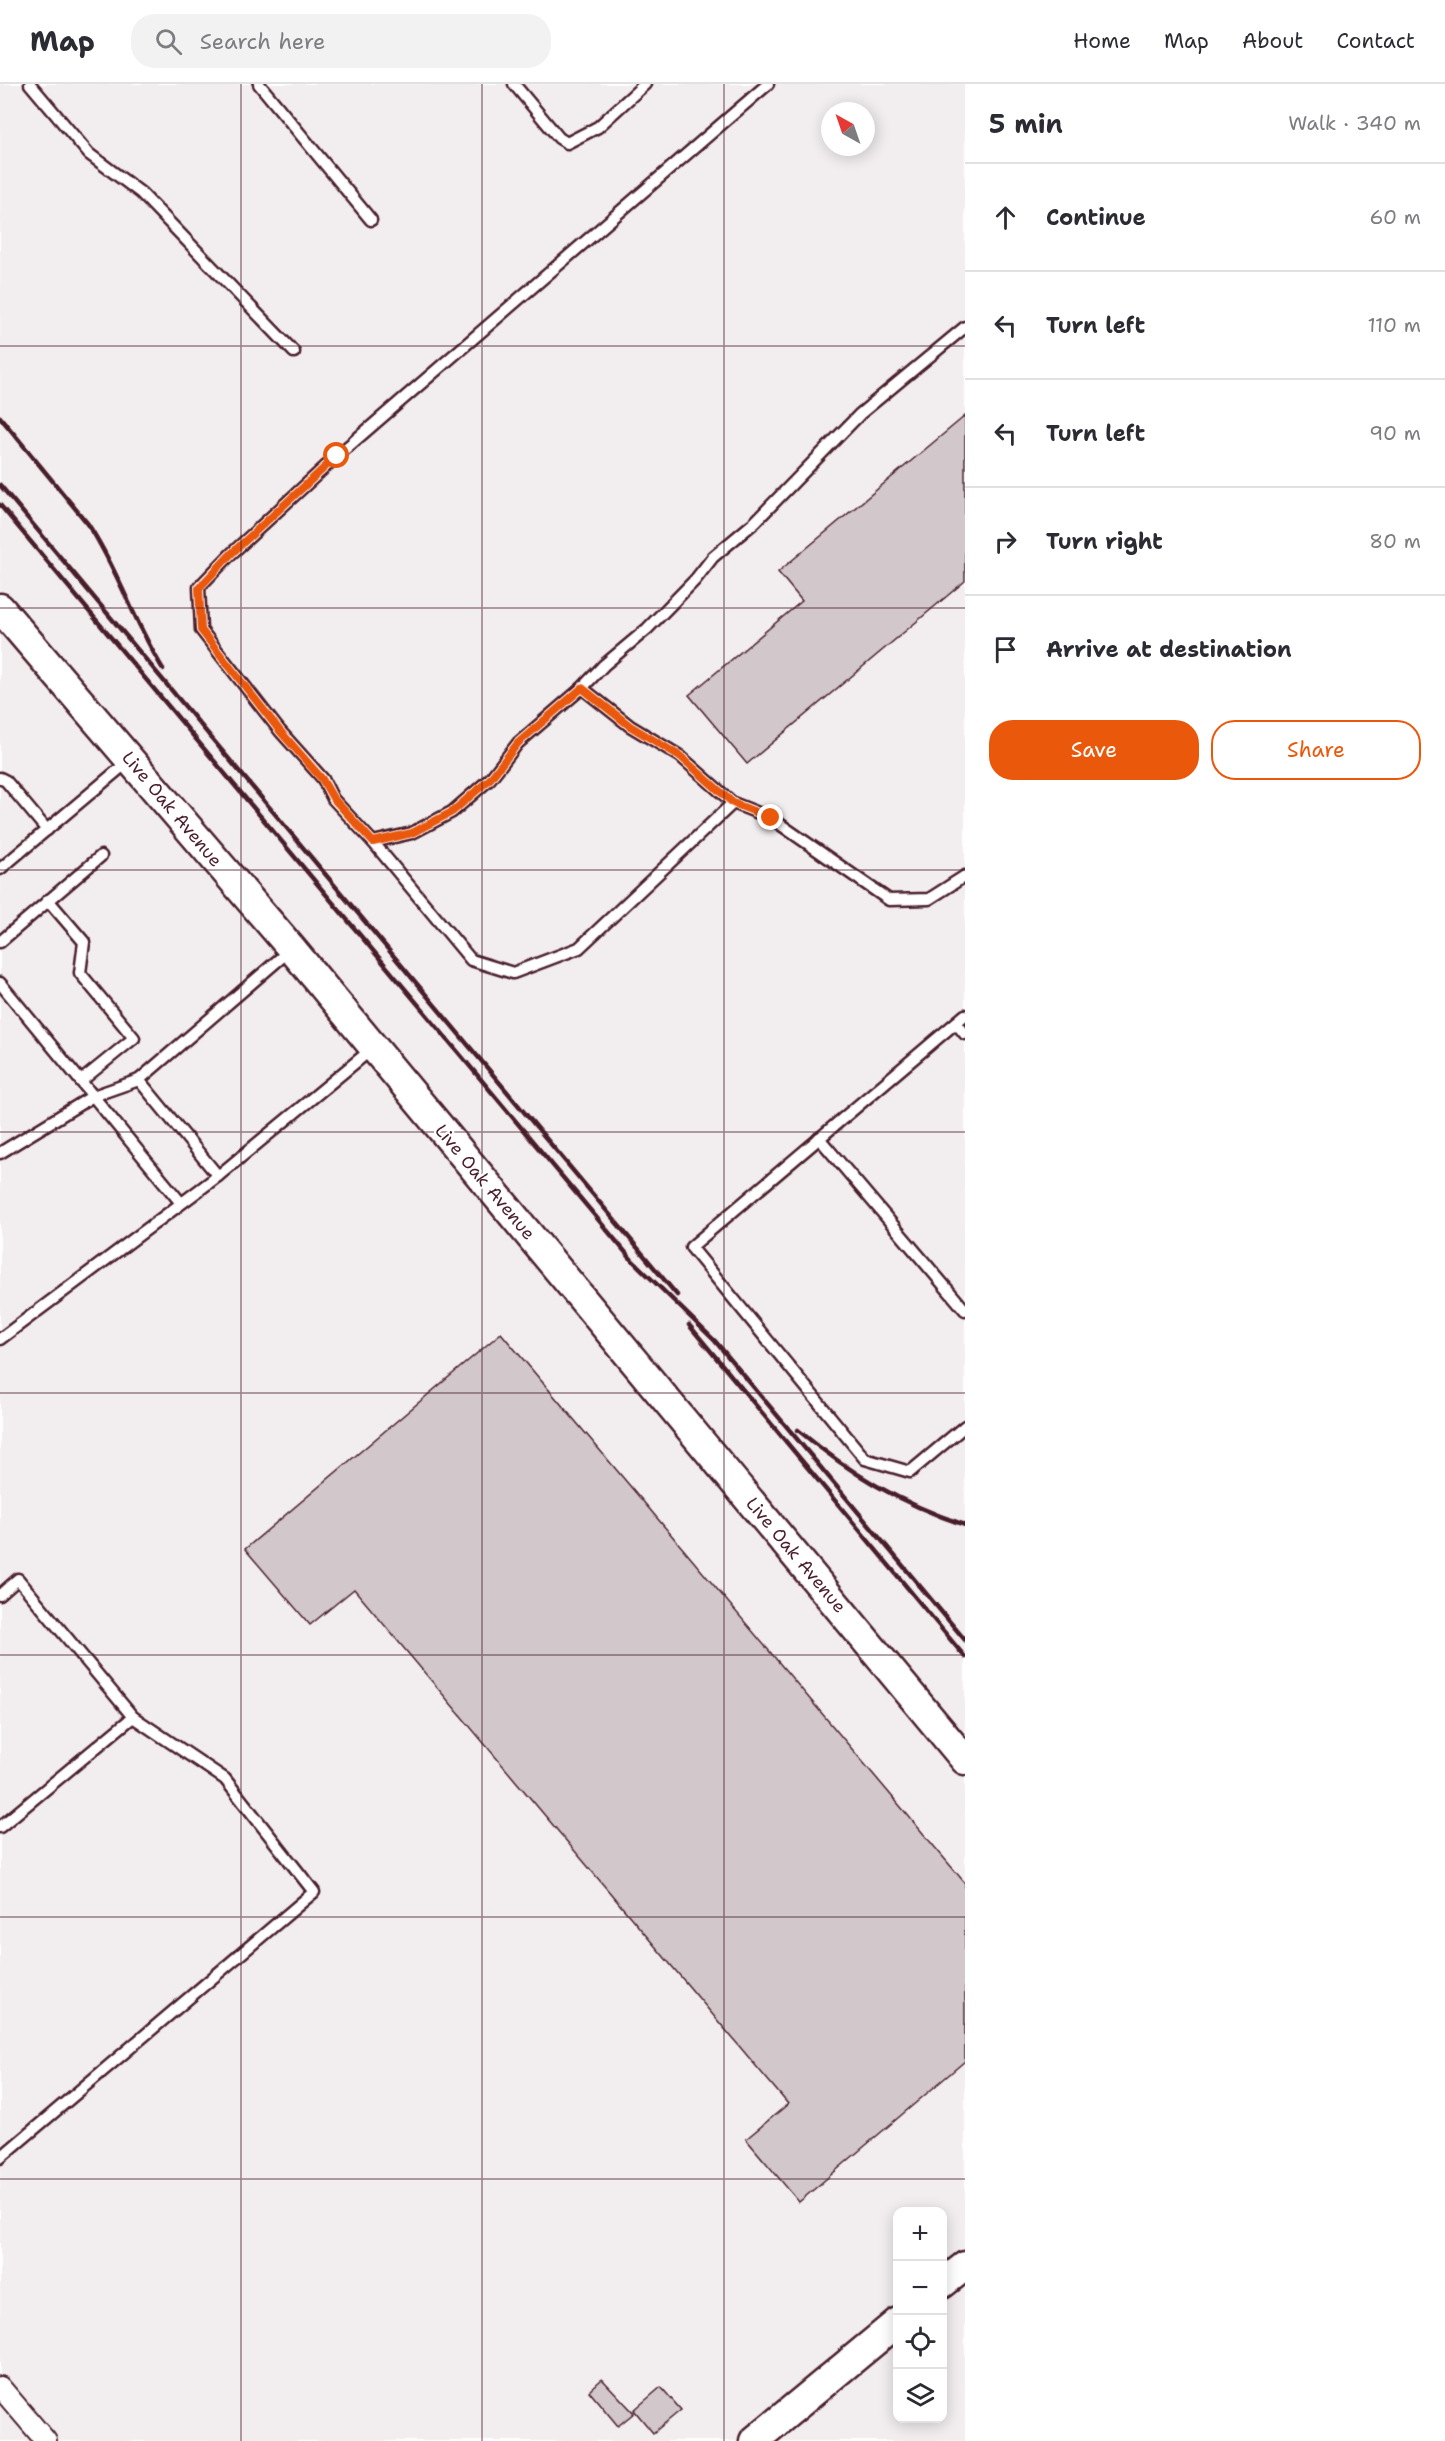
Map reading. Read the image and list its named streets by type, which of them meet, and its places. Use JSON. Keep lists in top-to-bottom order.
{
  "streets": {
    "street": ["Live Oak Avenue"]
  },
  "north": "top left",
  "page": {
    "header": "Map",
    "search": "Search here",
    "nav": [
      "Home",
      "Map",
      "About",
      "Contact"
    ],
    "heading": ["5 min", "Walk · 340 m"],
    "list": [
      ["Continue", "60 m"],
      ["Turn left", "110 m"],
      ["Turn left", "90 m"],
      ["Turn right", "80 m"],
      "Arrive at destination"
    ],
    "buttons": ["Save", "Share"],
    "map_buttons": ["+", "−"]
  }
}
